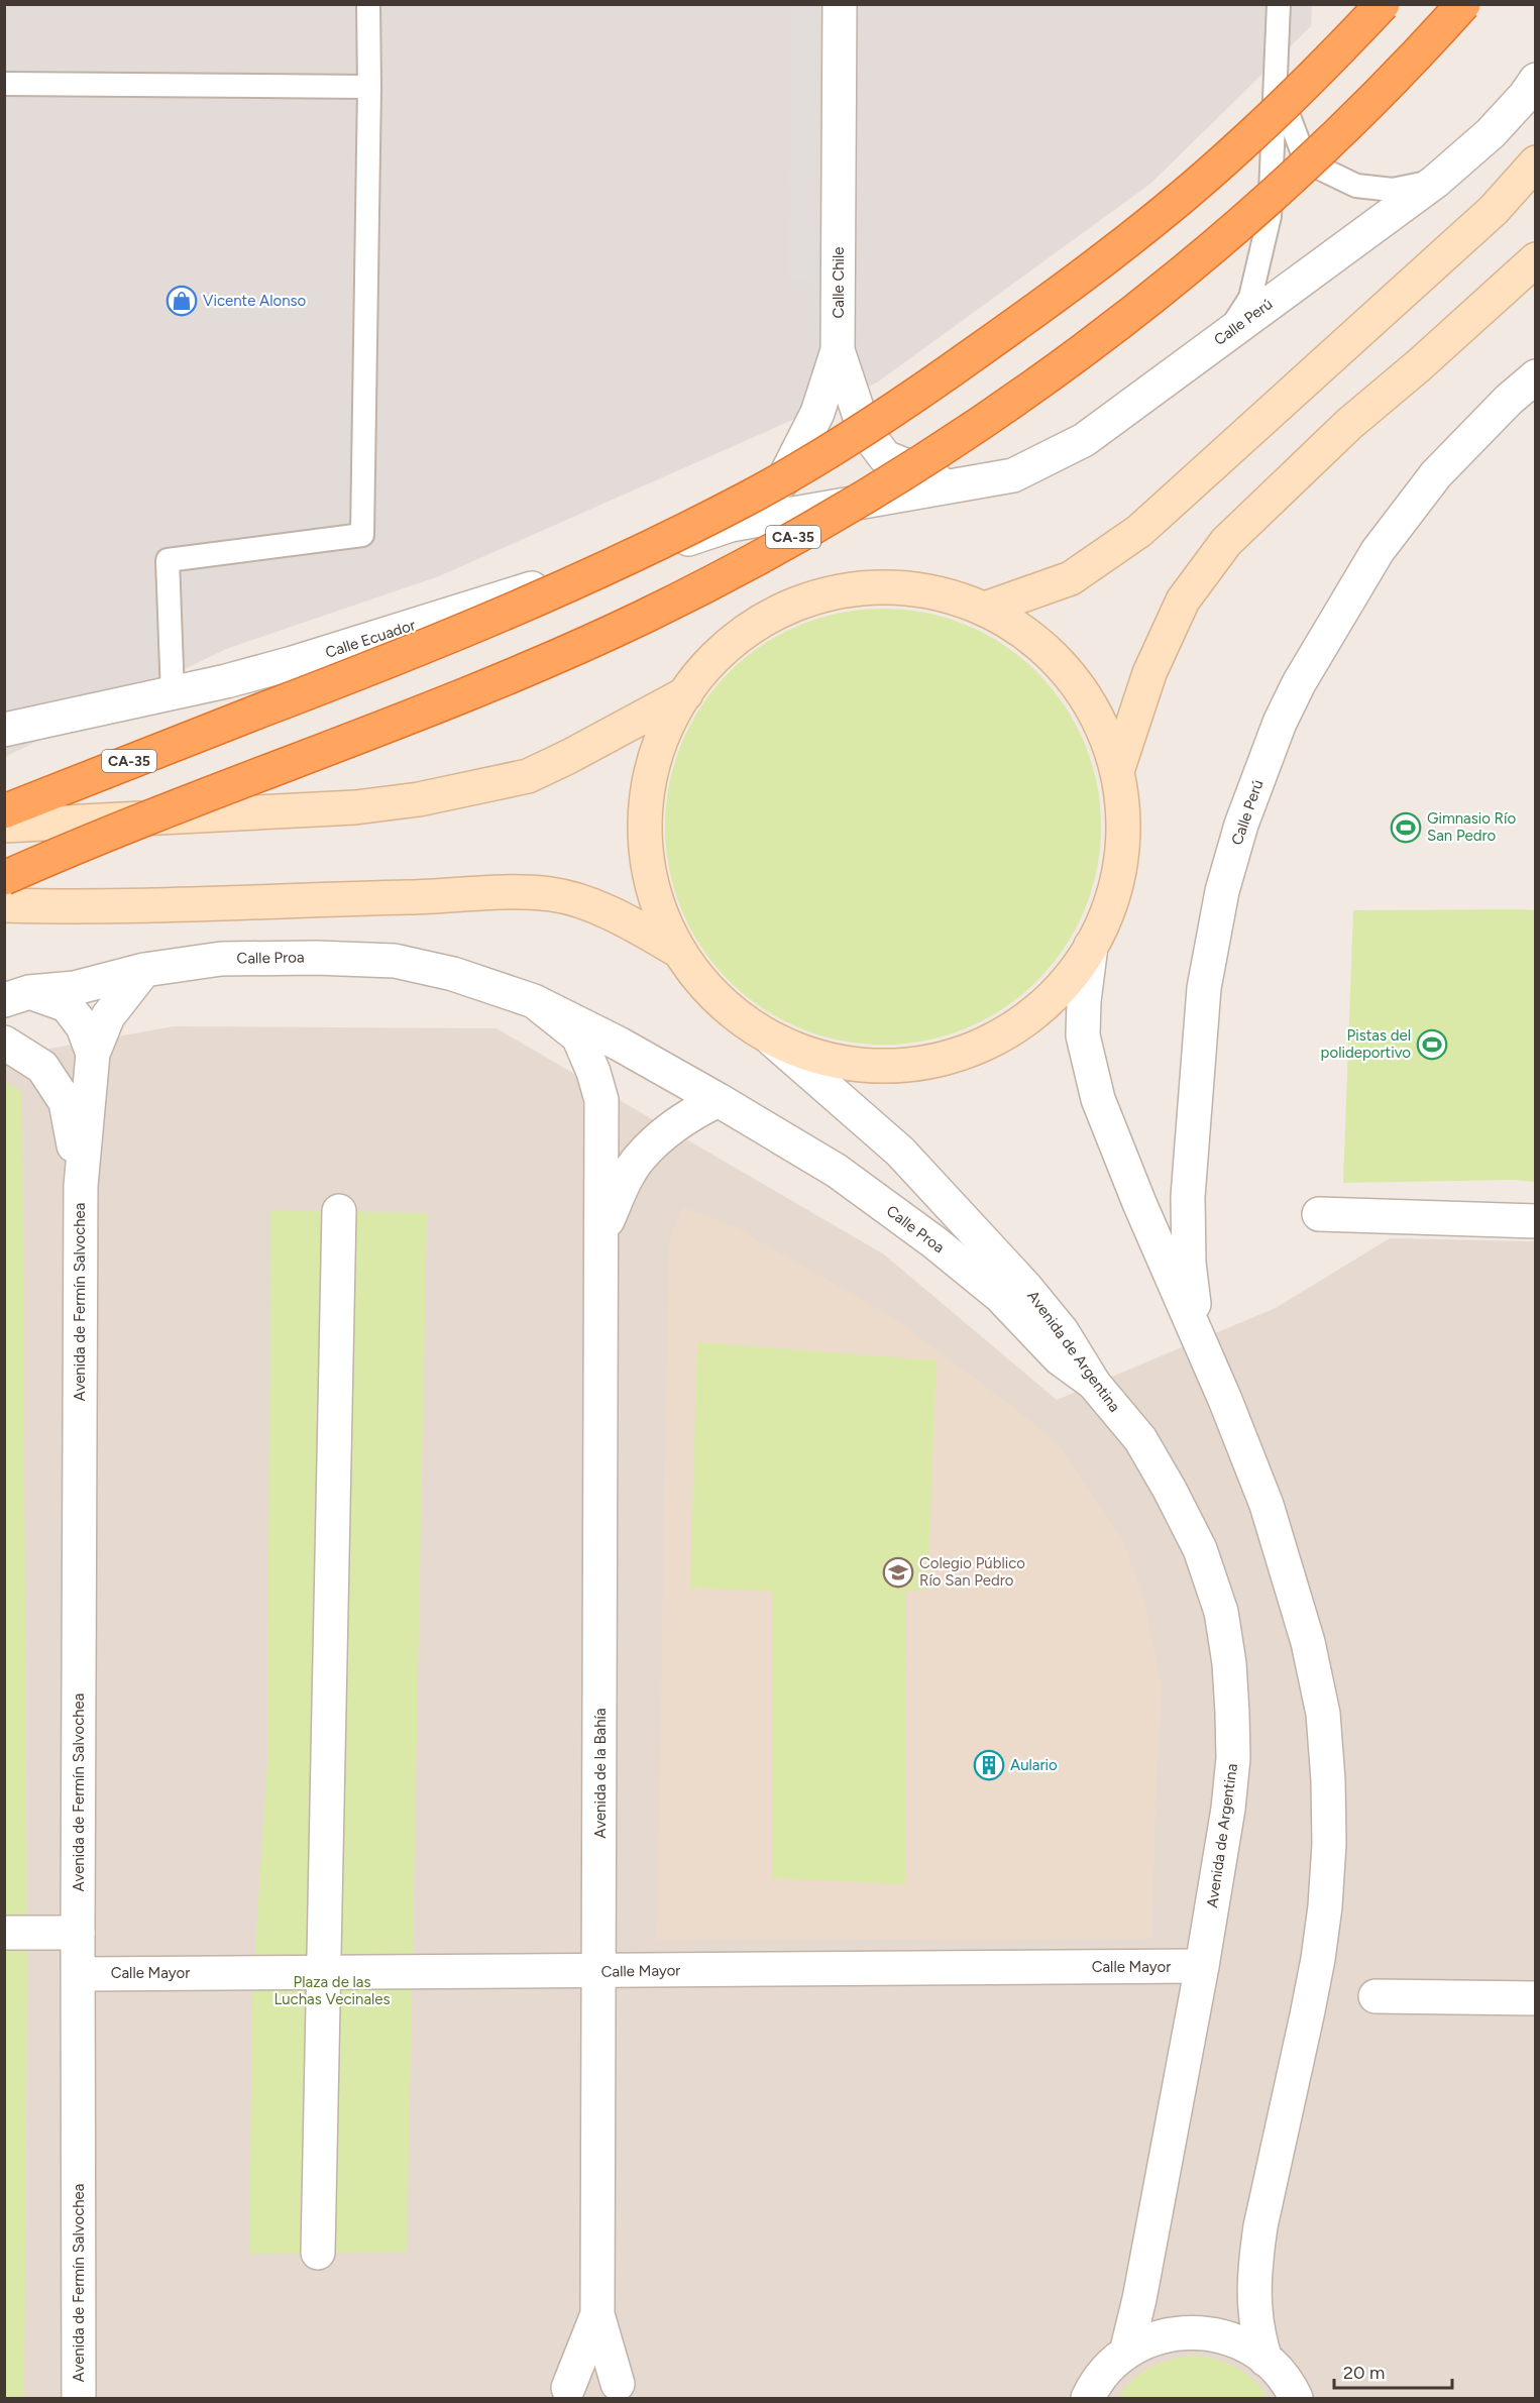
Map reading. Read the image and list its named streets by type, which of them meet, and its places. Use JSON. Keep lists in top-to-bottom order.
{
  "streets": {
    "highway": ["CA-35"],
    "street": [
      "Calle Chile",
      "Calle Perú",
      "Calle Ecuador",
      "Calle Proa",
      "Avenida de Fermín Salvochea",
      "Avenida de Argentina",
      "Avenida de la Bahía",
      "Calle Mayor"
    ]
  },
  "crossings": [
    ["Calle Chile", "Calle Perú"],
    ["Calle Chile", "Calle Ecuador"],
    ["Calle Perú", "Calle Ecuador"],
    ["Calle Proa", "Avenida de Argentina"],
    ["Calle Proa", "Avenida de la Bahía"],
    ["Avenida de Fermín Salvochea", "Calle Mayor"],
    ["Avenida de Argentina", "Calle Mayor"],
    ["Avenida de la Bahía", "Calle Mayor"]
  ],
  "parks": ["Plaza de las Luchas Vecinales"],
  "places": {
    "shop": ["Vicente Alonso"],
    "sports": ["Gimnasio Río San Pedro", "Pistas del polideportivo"],
    "school or university": ["Colegio Público Río San Pedro"],
    "building": ["Aulario"]
  },
  "scale_bar": "20 m"
}
